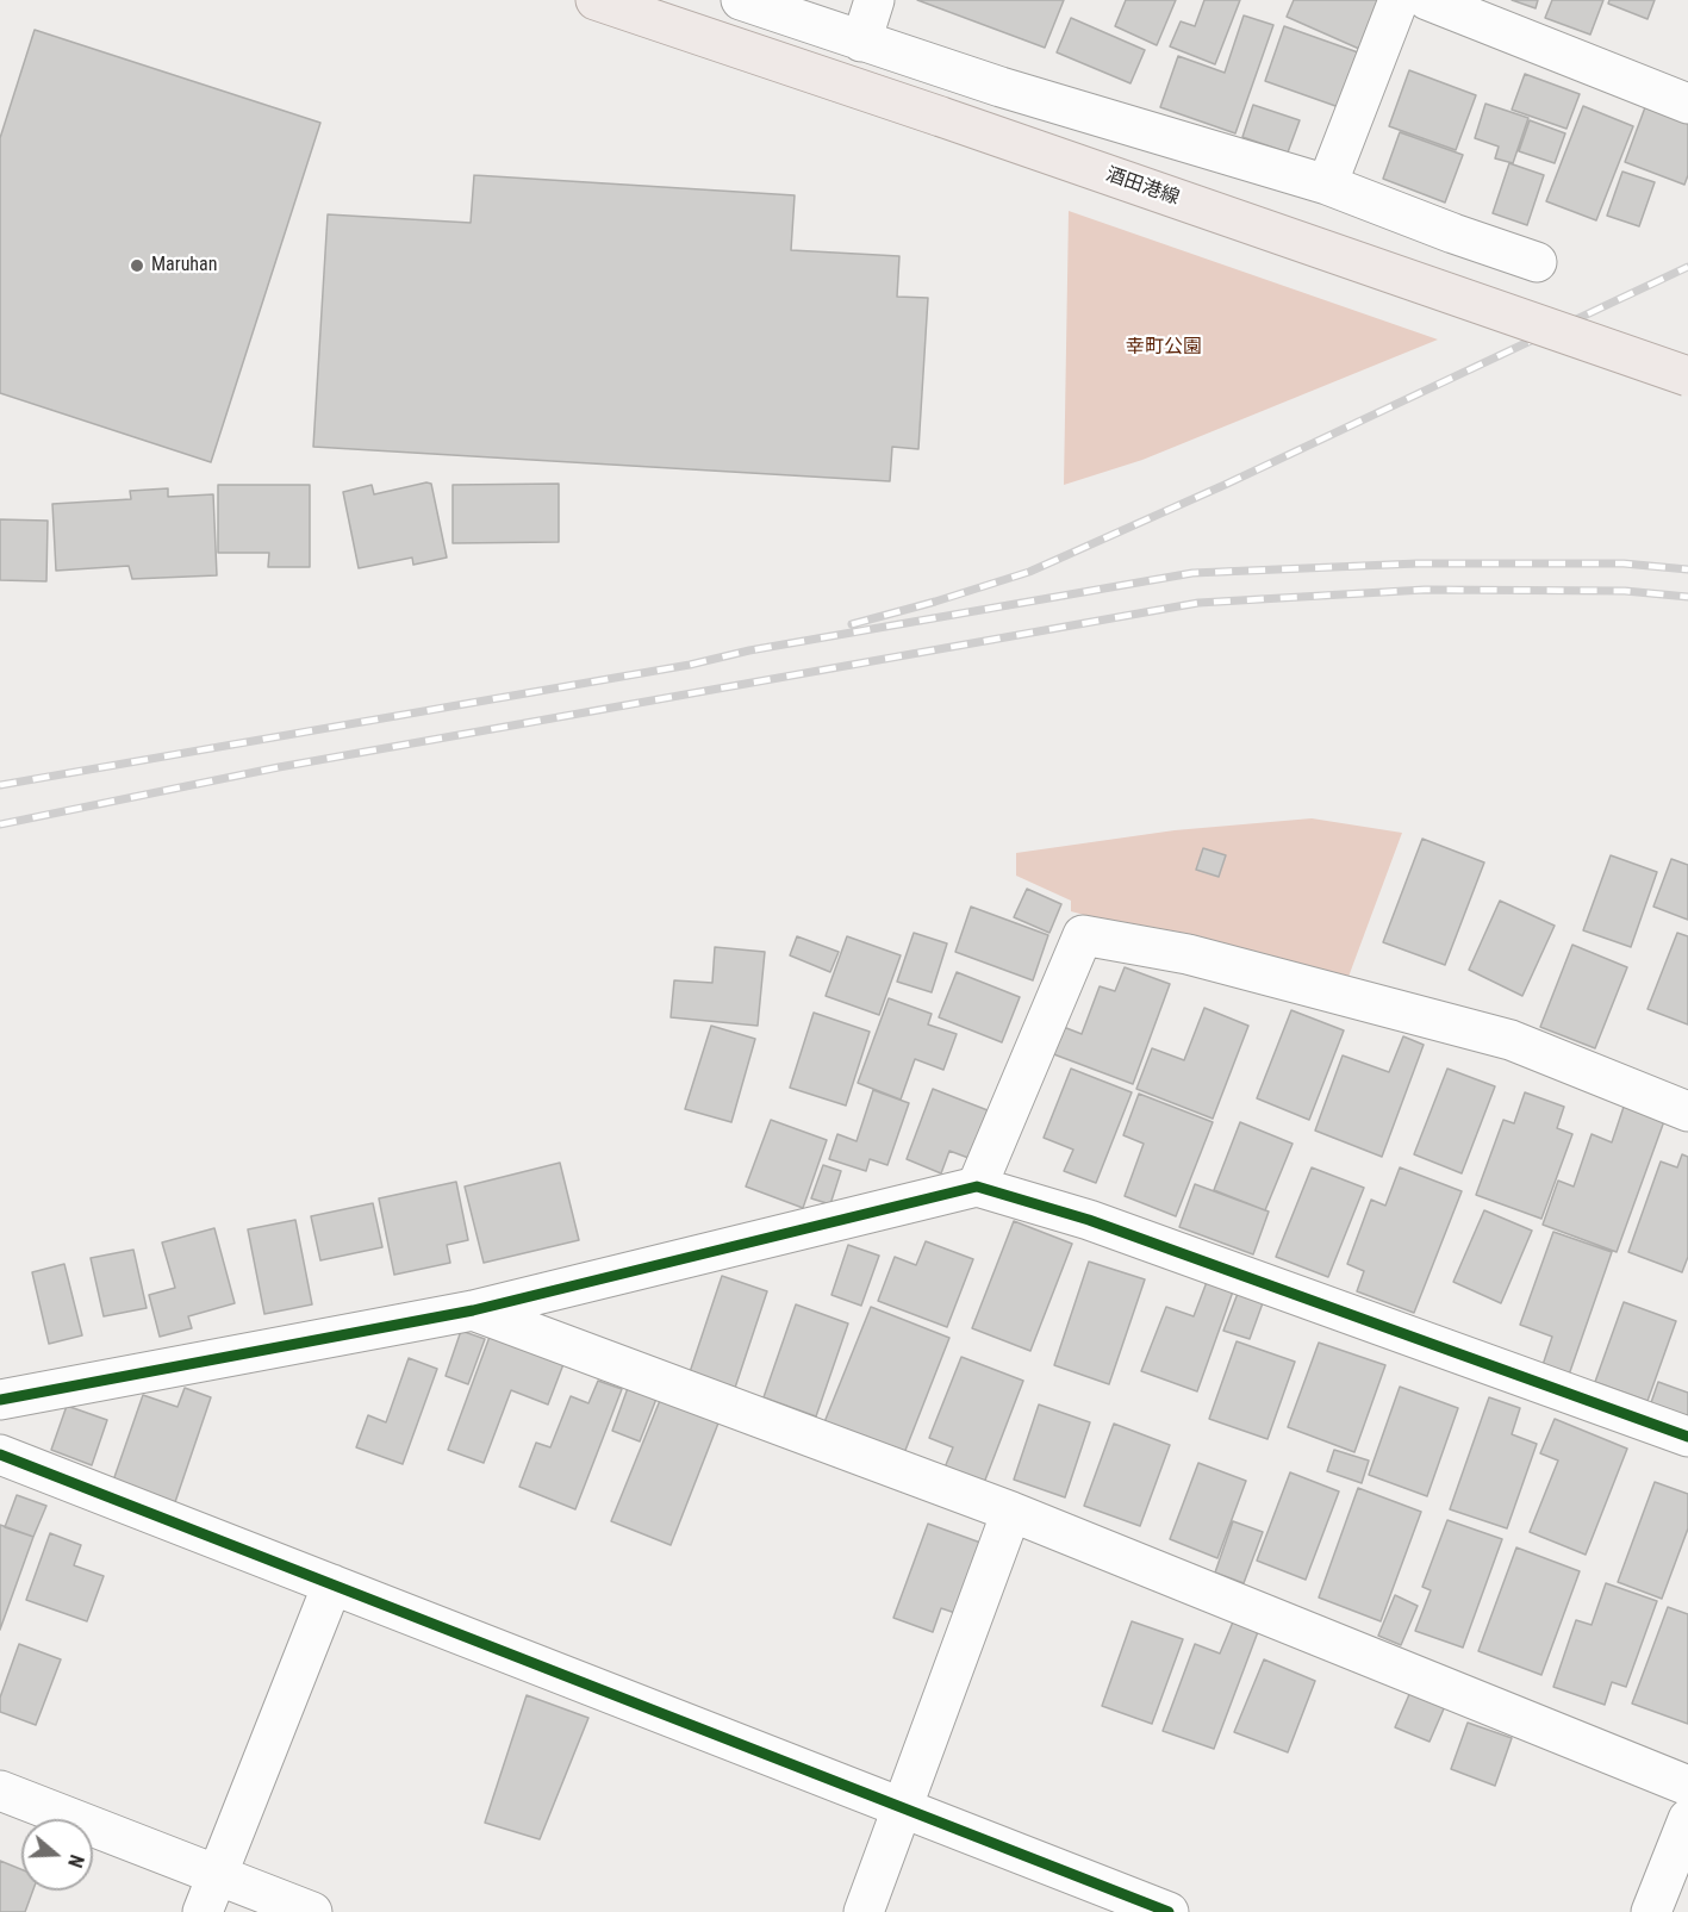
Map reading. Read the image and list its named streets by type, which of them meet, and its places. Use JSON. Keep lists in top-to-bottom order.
{
  "streets": {
    "main road": ["酒田港線"]
  },
  "parks": ["幸町公園"],
  "places": ["Maruhan"],
  "north": "right"
}
